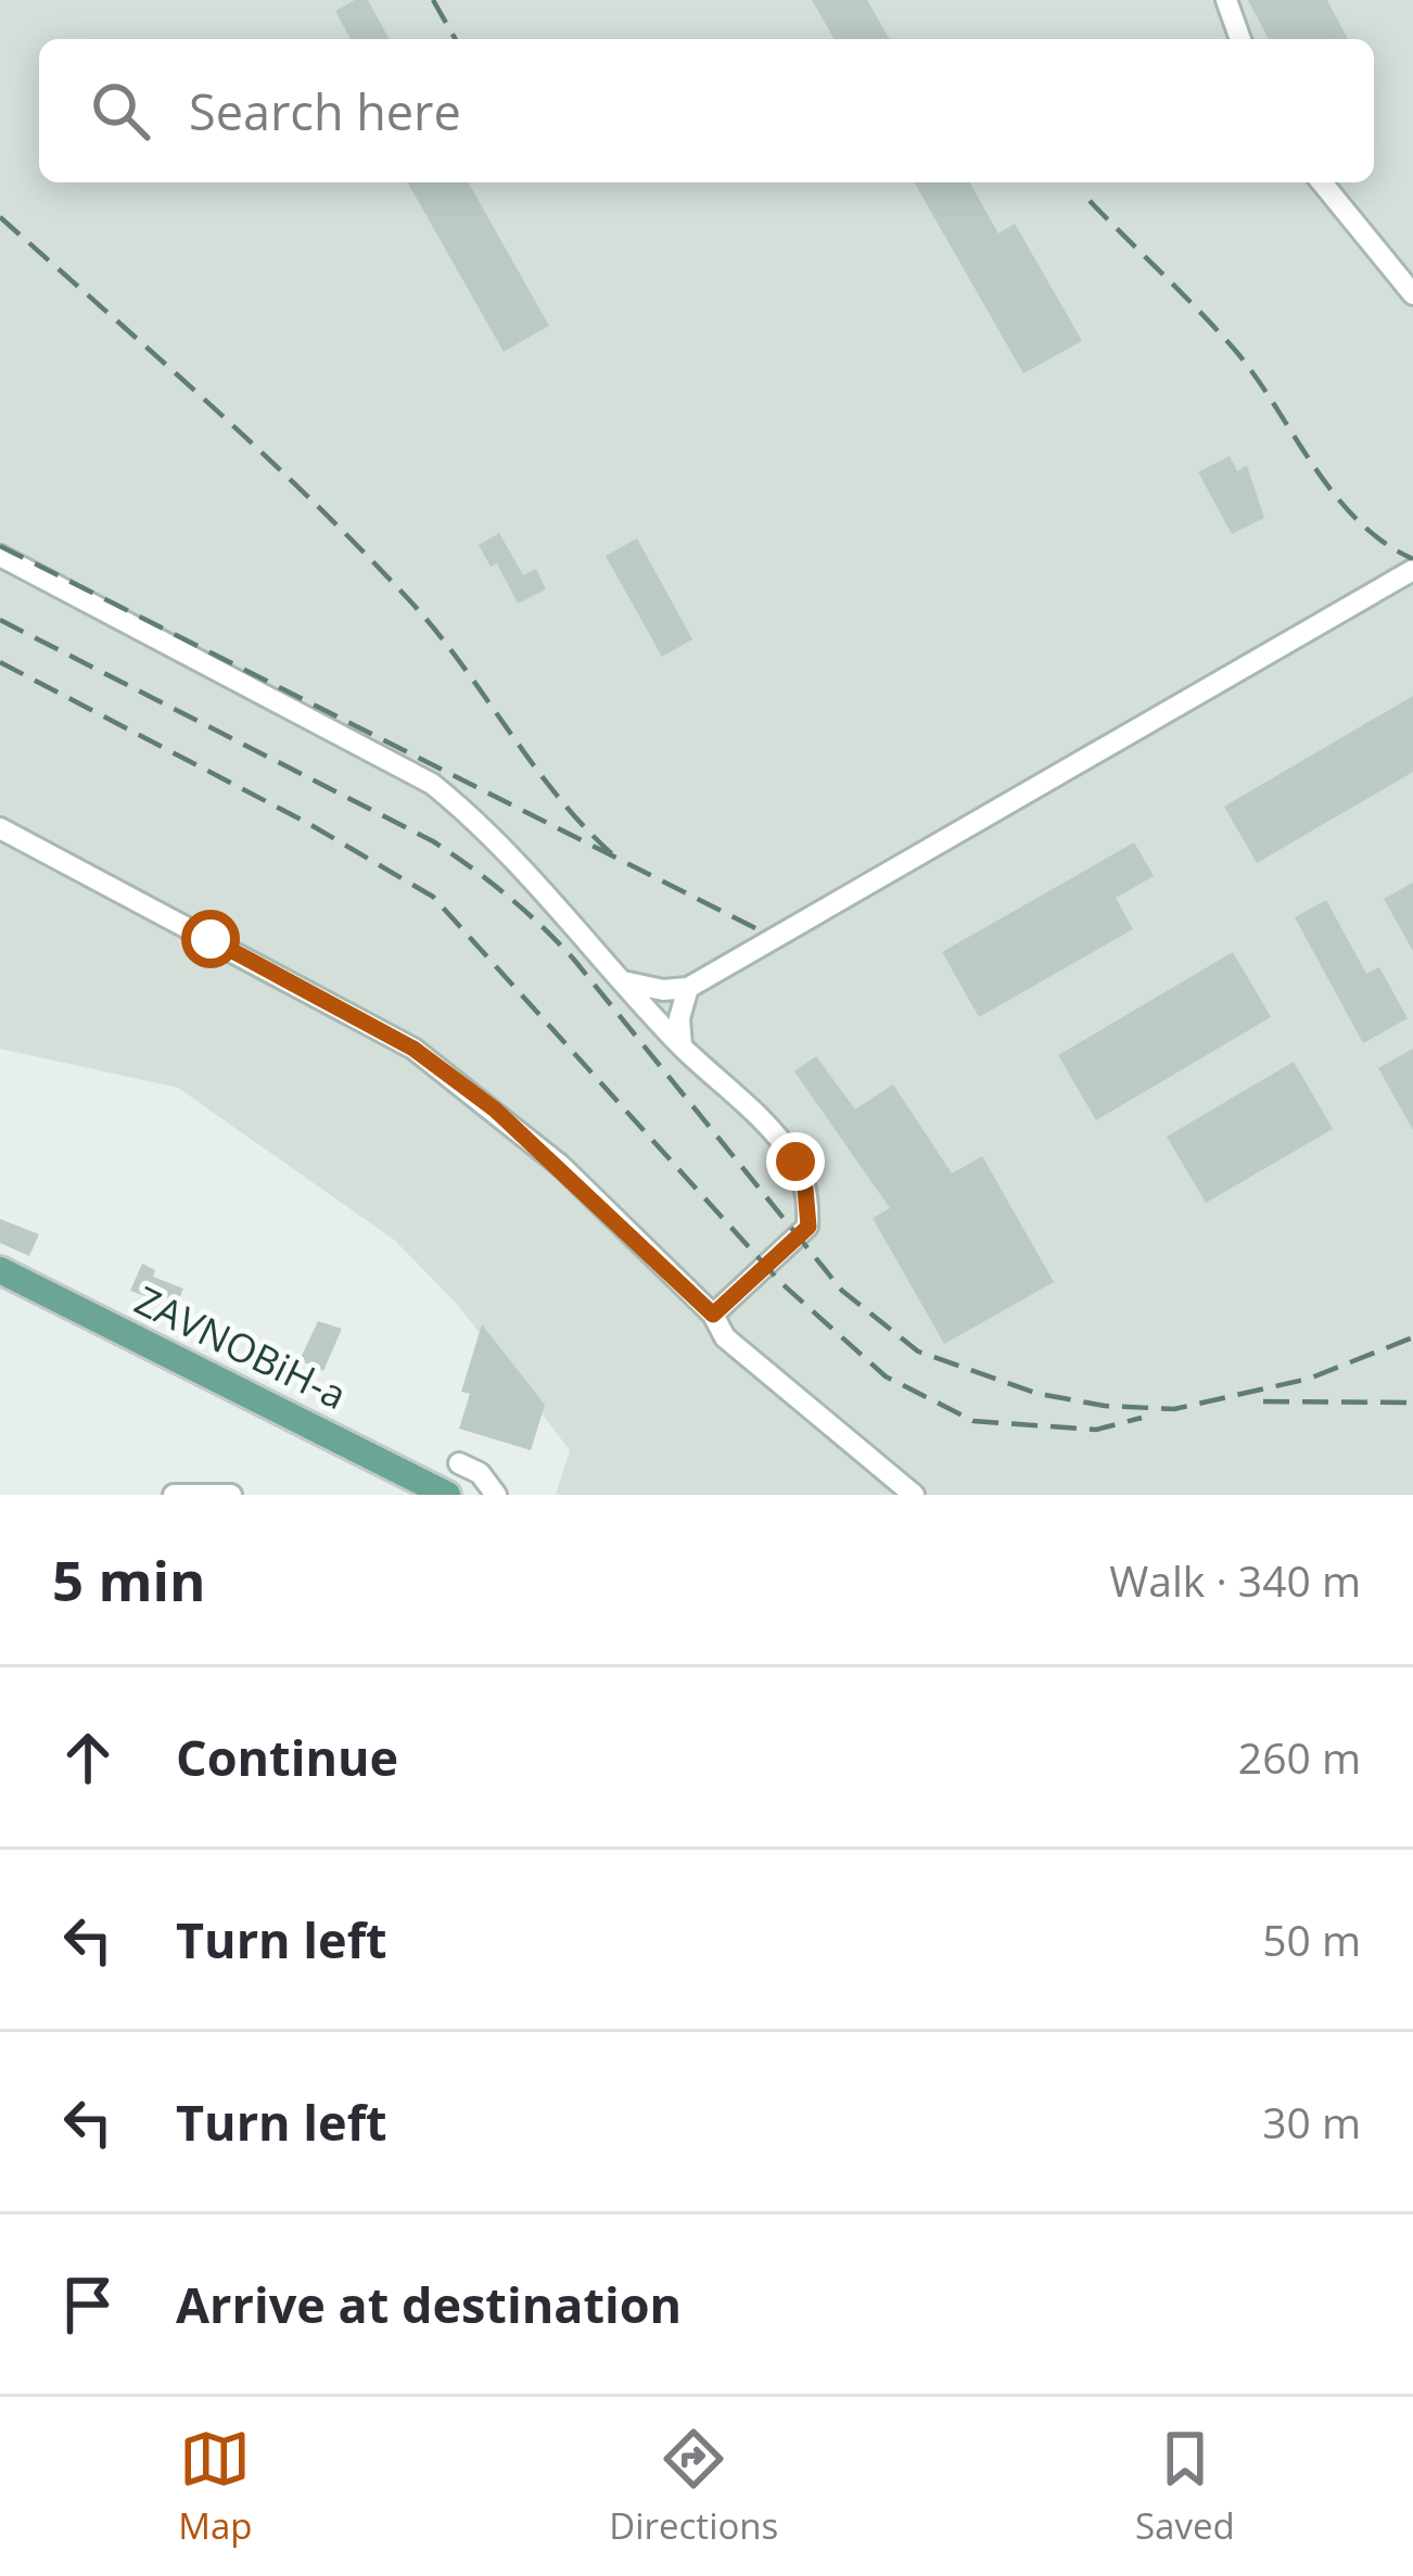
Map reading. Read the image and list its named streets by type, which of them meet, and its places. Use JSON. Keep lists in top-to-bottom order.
{
  "streets": {
    "main road": ["ZAVNOBiH-a"]
  },
  "page": {
    "search": "Search here",
    "heading": ["5 min", "Walk · 340 m"],
    "list": [
      ["Continue", "260 m"],
      ["Turn left", "50 m"],
      ["Turn left", "30 m"],
      "Arrive at destination"
    ],
    "nav": ["Map", "Directions", "Saved"]
  }
}
